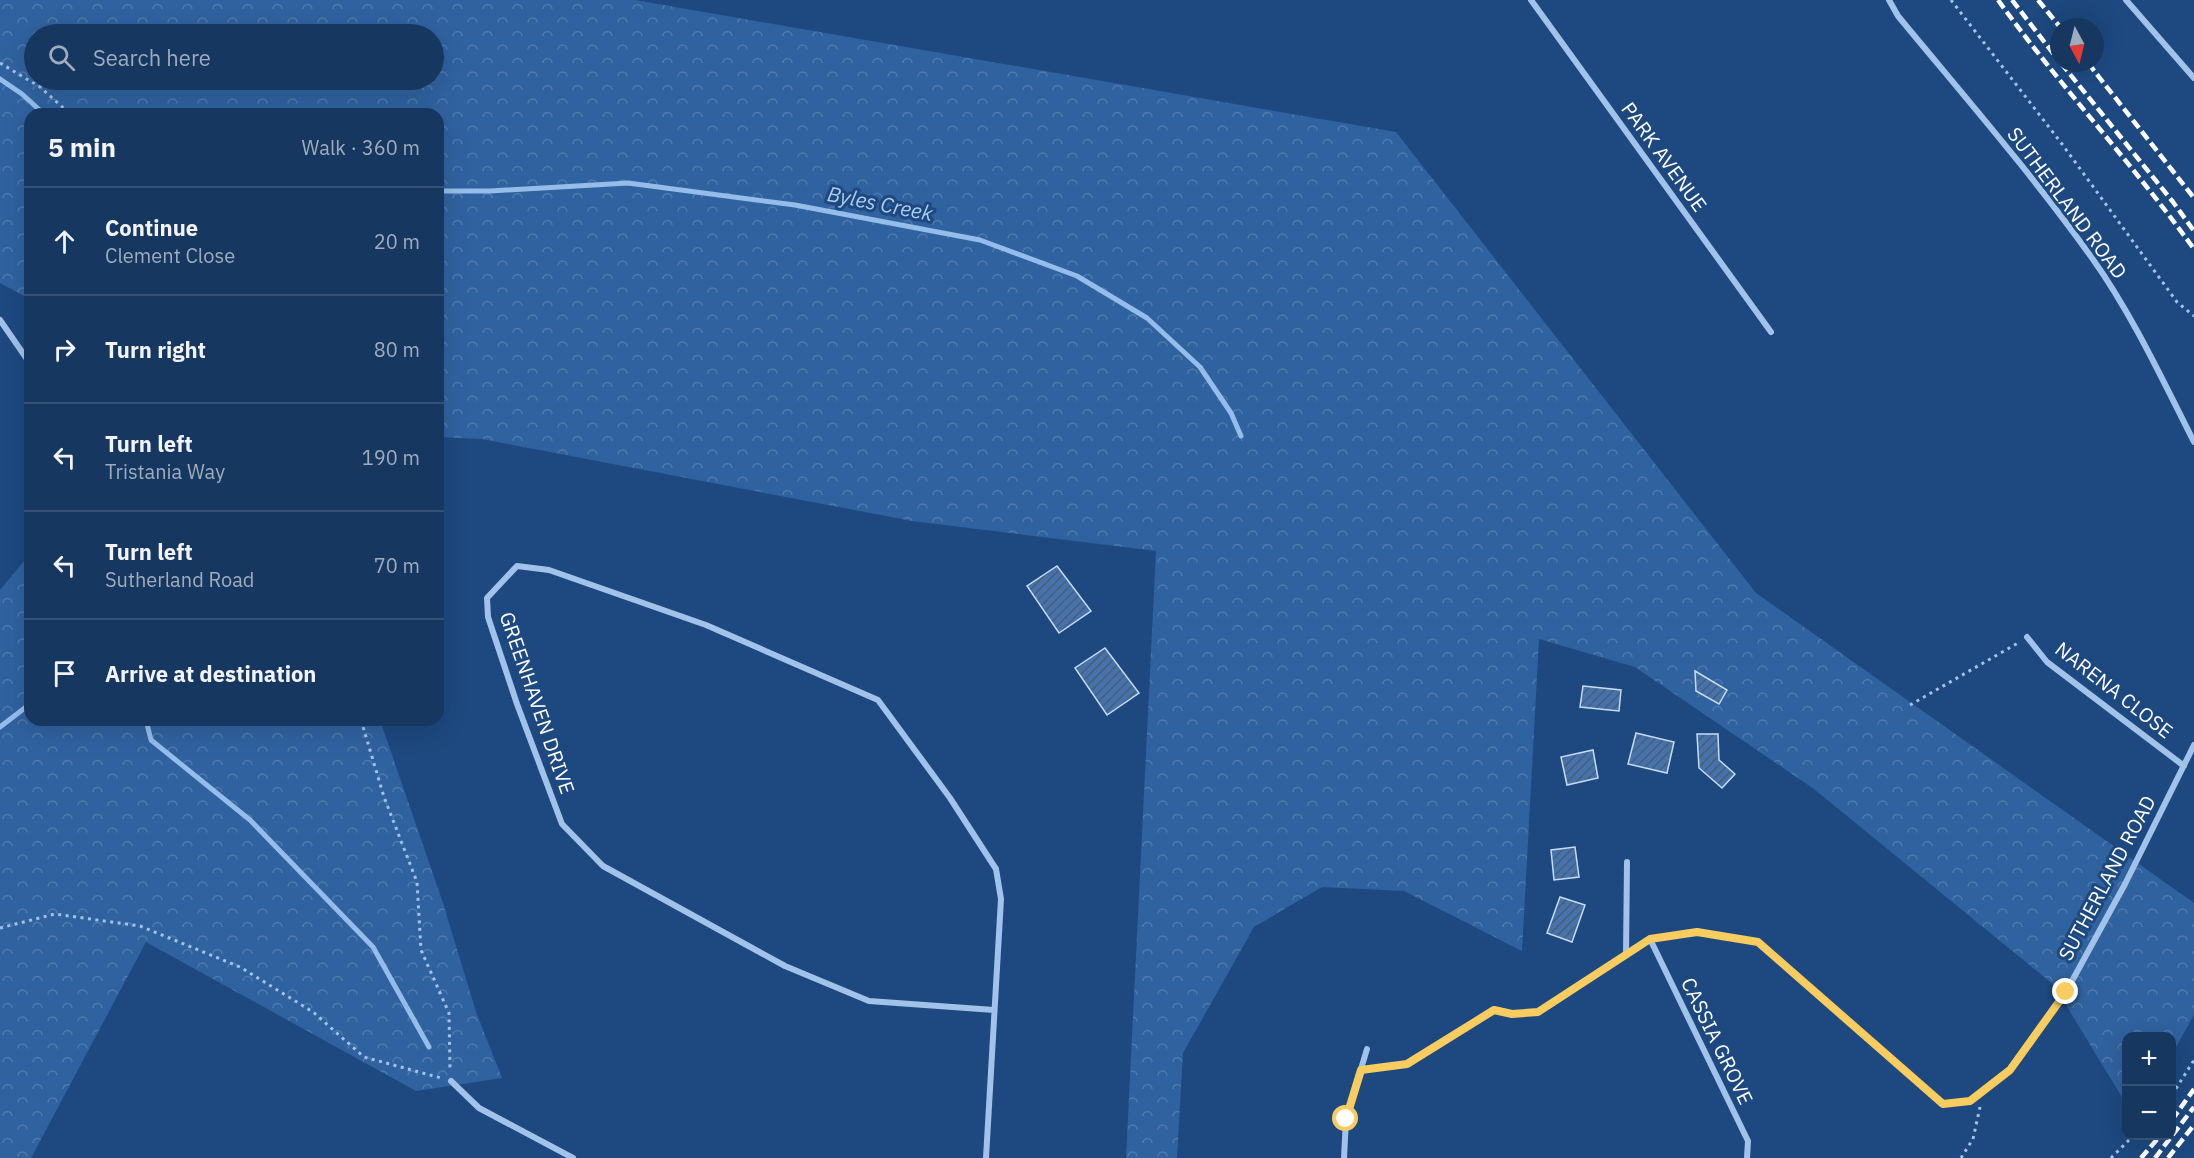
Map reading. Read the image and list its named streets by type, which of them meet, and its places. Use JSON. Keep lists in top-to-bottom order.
{
  "streets": {
    "street": [
      "PARK AVENUE",
      "SUTHERLAND ROAD",
      "NARENA CLOSE",
      "GREENHAVEN DRIVE",
      "CASSIA GROVE"
    ]
  },
  "crossings": [
    ["SUTHERLAND ROAD", "NARENA CLOSE"],
    ["SUTHERLAND ROAD", "CASSIA GROVE"]
  ],
  "water": ["Byles Creek"],
  "north": "bottom",
  "page": {
    "search": "Search here",
    "heading": ["5 min", "Walk · 360 m"],
    "list": [
      ["Continue", "Clement Close", "20 m"],
      ["Turn right", "80 m"],
      ["Turn left", "Tristania Way", "190 m"],
      ["Turn left", "Sutherland Road", "70 m"],
      "Arrive at destination"
    ],
    "map_buttons": ["+", "−"]
  }
}
